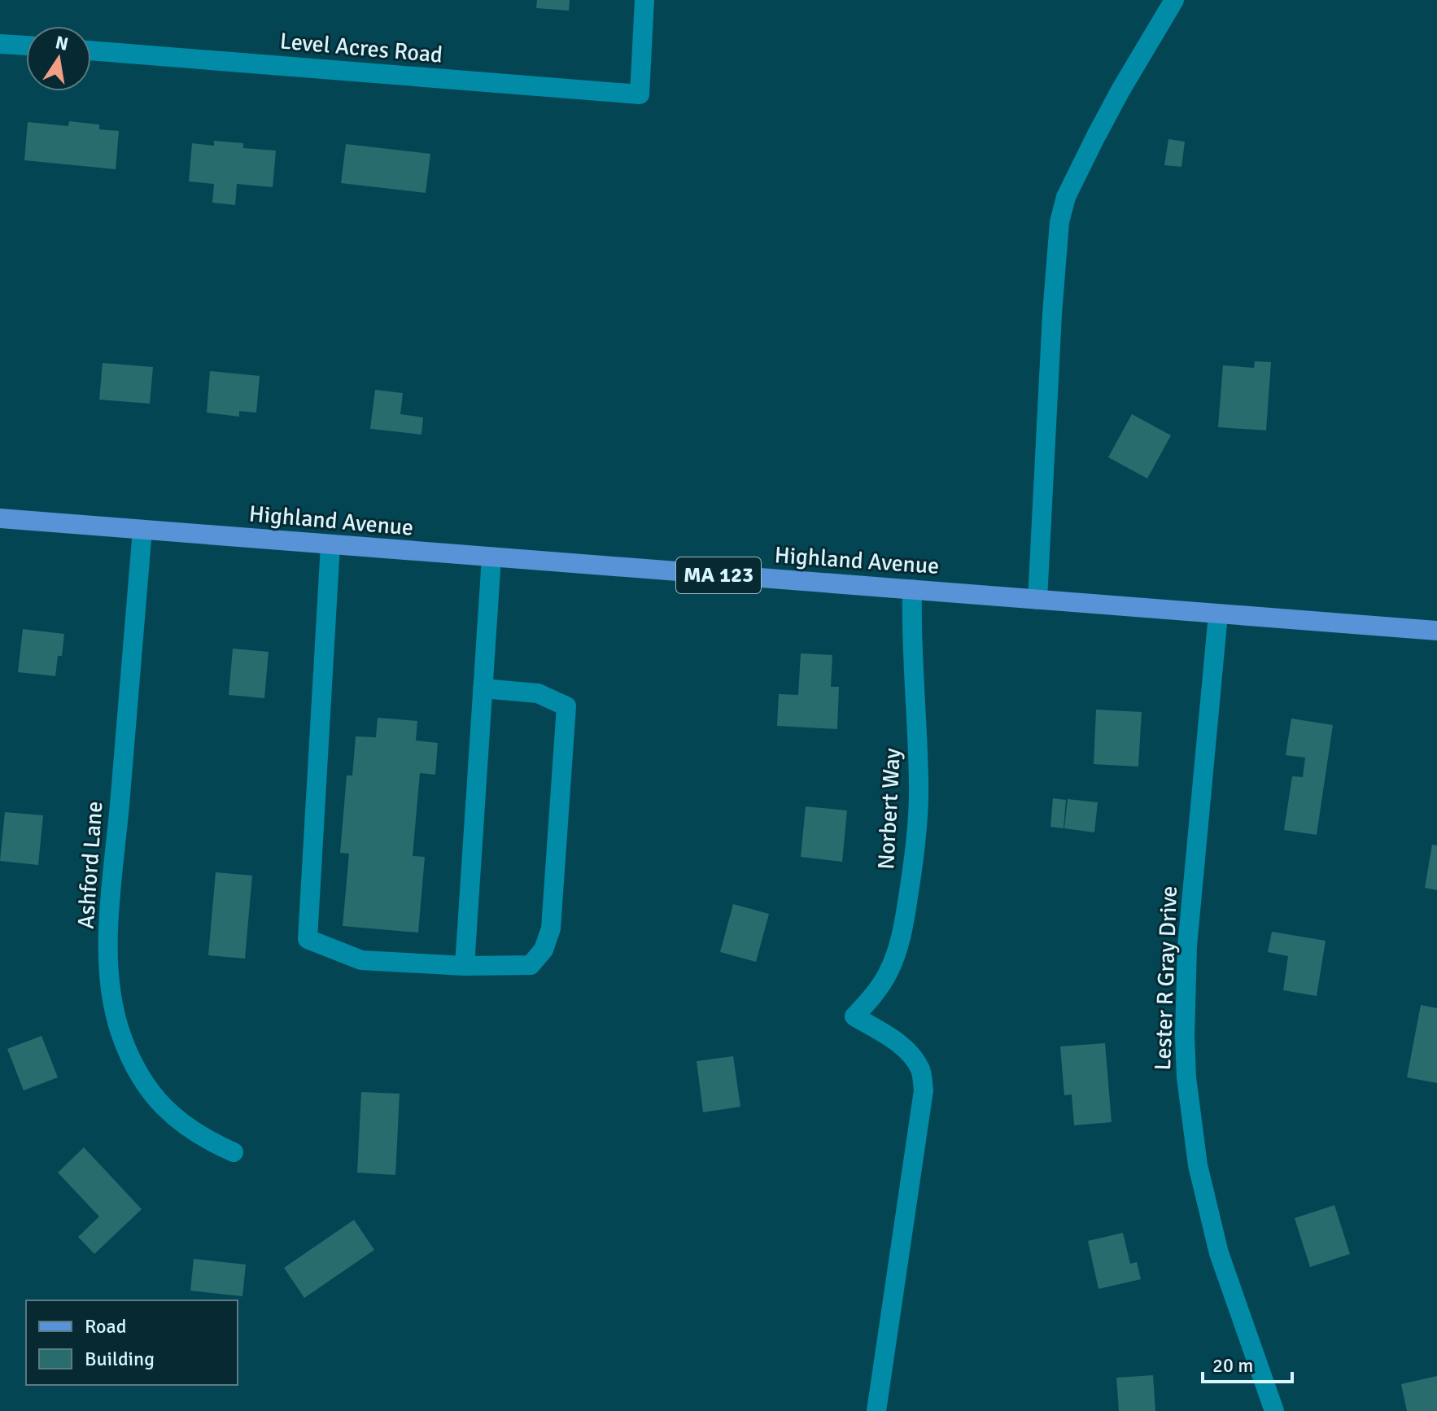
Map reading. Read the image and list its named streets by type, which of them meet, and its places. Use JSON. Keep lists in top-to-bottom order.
{
  "streets": {
    "main road": ["Highland Avenue", "MA 123"],
    "street": [
      "Level Acres Road",
      "Norbert Way",
      "Ashford Lane",
      "Lester R Gray Drive"
    ]
  },
  "crossings": [
    ["Highland Avenue", "Norbert Way"],
    ["Highland Avenue", "Ashford Lane"],
    ["Highland Avenue", "Lester R Gray Drive"]
  ],
  "legend": ["Road", "Building"],
  "scale_bar": "20 m",
  "north": "top"
}
